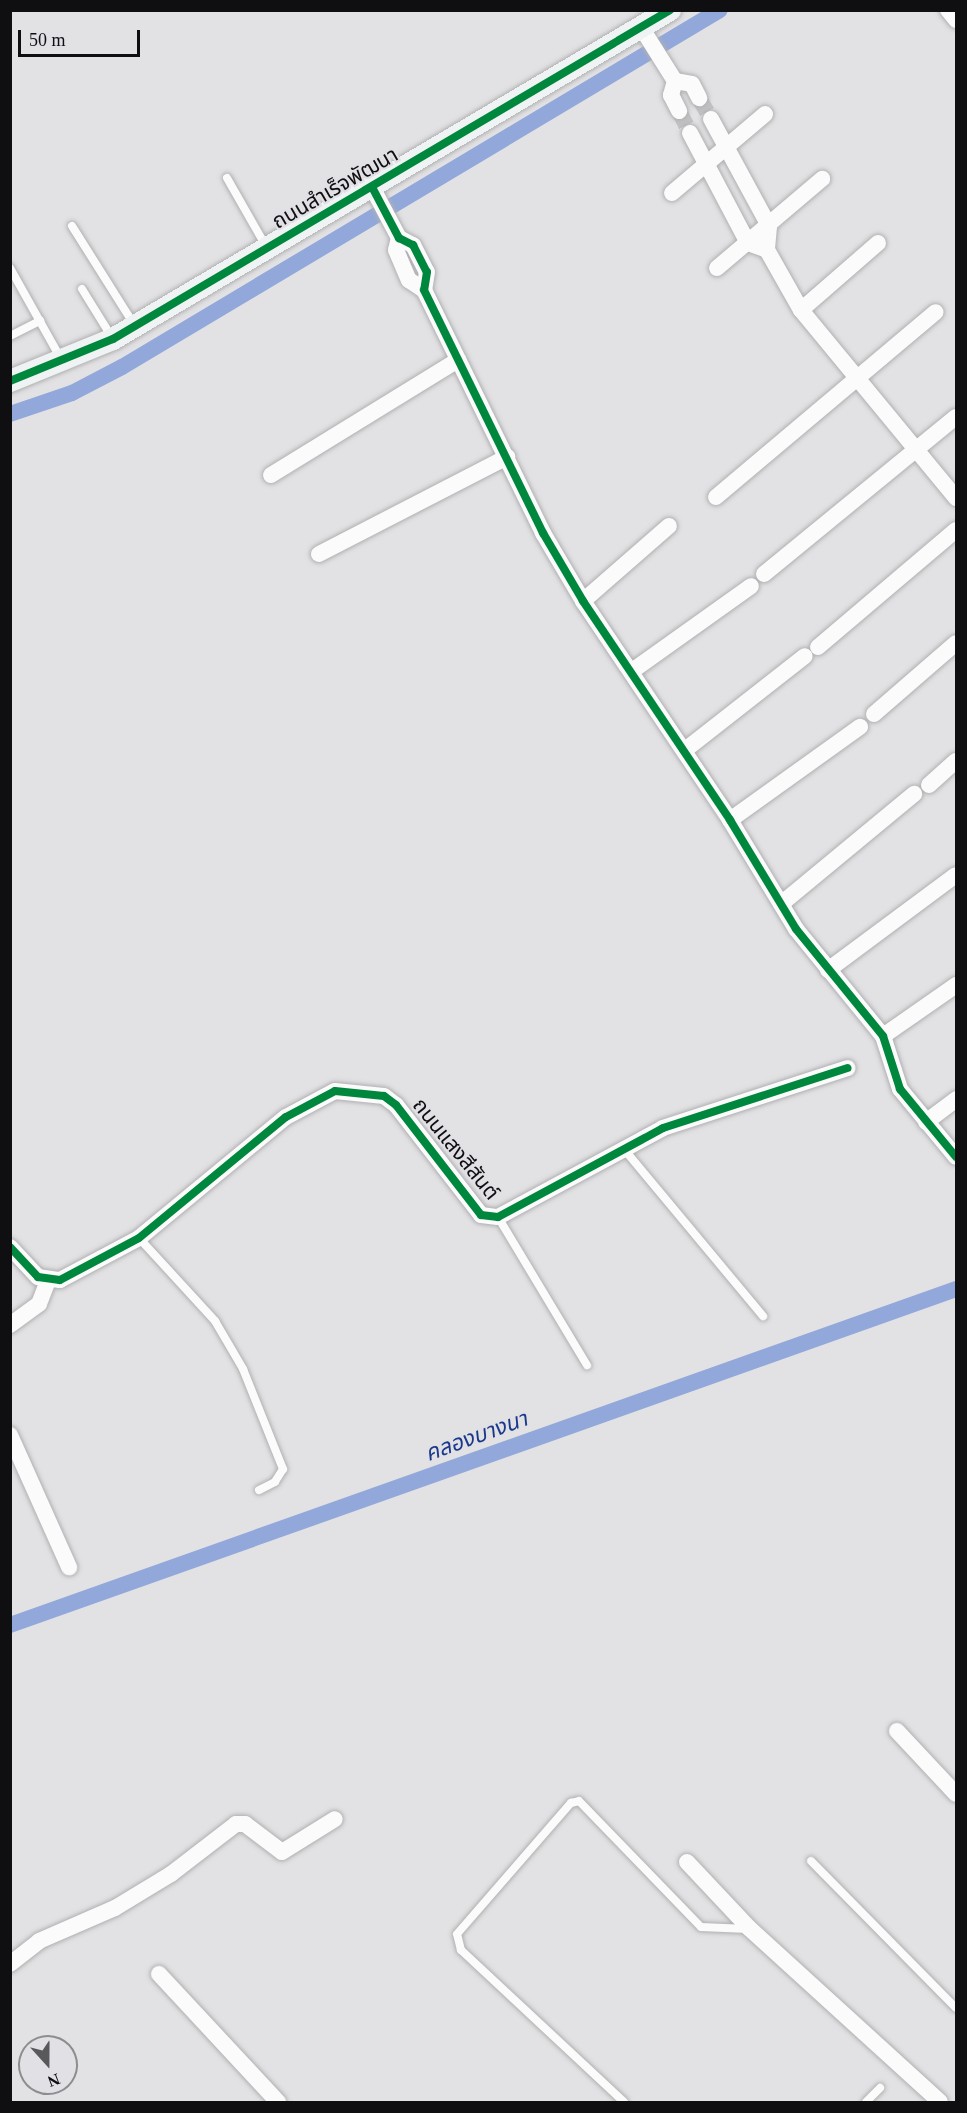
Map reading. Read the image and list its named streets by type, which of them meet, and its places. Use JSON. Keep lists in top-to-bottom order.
{
  "streets": {
    "street": ["ถนนสำเร็จพัฒนา", "ถนนแสงสีสันต์"]
  },
  "water": ["คลองบางนา"],
  "scale_bar": "50 m",
  "north": "bottom"
}
